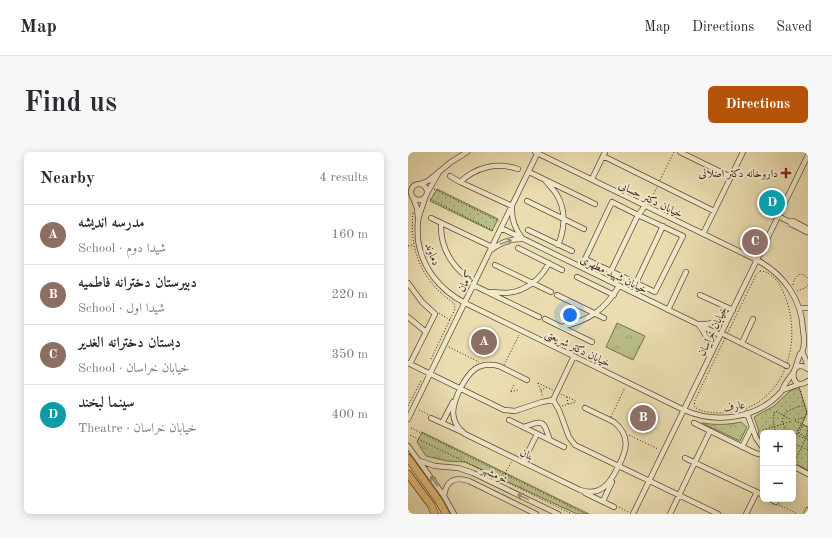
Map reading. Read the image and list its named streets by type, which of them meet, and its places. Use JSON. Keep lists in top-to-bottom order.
{
  "streets": {
    "street": [
      "خیابان دکتر حسابی",
      "دماوند",
      "خیابان شهید مطهری",
      "کرمان",
      "خیابان خراسان",
      "خیابان دکتر شریعتی",
      "عارف",
      "بنان",
      "خرمشهر"
    ]
  },
  "crossings": [
    ["خیابان دکتر حسابی", "کرمان"],
    ["خیابان دکتر حسابی", "خیابان خراسان"],
    ["خیابان دکتر حسابی", "عارف"],
    ["دماوند", "کرمان"],
    ["دماوند", "خیابان دکتر شریعتی"],
    ["خیابان شهید مطهری", "کرمان"],
    ["خیابان شهید مطهری", "خیابان خراسان"],
    ["کرمان", "خیابان دکتر شریعتی"],
    ["خیابان خراسان", "خیابان دکتر شریعتی"],
    ["خیابان خراسان", "عارف"],
    ["خیابان دکتر شریعتی", "عارف"]
  ],
  "places": {
    "health": ["داروخانه دکتر اصلانی"]
  },
  "page": {
    "header": "Map",
    "nav": ["Map", "Directions", "Saved"],
    "buttons": "Directions",
    "title": "Find us",
    "heading": ["Nearby", "4 results"],
    "pins": [
      "D",
      "C",
      "A",
      "B"
    ],
    "list": [
      {
        "mark": "A",
        "name": "مدرسه اندیشه",
        "note": "School · شیدا دوم",
        "value": "160 m"
      },
      {
        "mark": "B",
        "name": "دبیرستان دخترانه فاطمیه",
        "note": "School · شیدا اول",
        "value": "220 m"
      },
      {
        "mark": "C",
        "name": "دبستان دخترانه الغدیر",
        "note": "School · خیابان خراسان",
        "value": "350 m"
      },
      {
        "mark": "D",
        "name": "سینما لبخند",
        "note": "Theatre · خیابان خراسان",
        "value": "400 m"
      }
    ],
    "map_buttons": ["+", "−"]
  }
}
